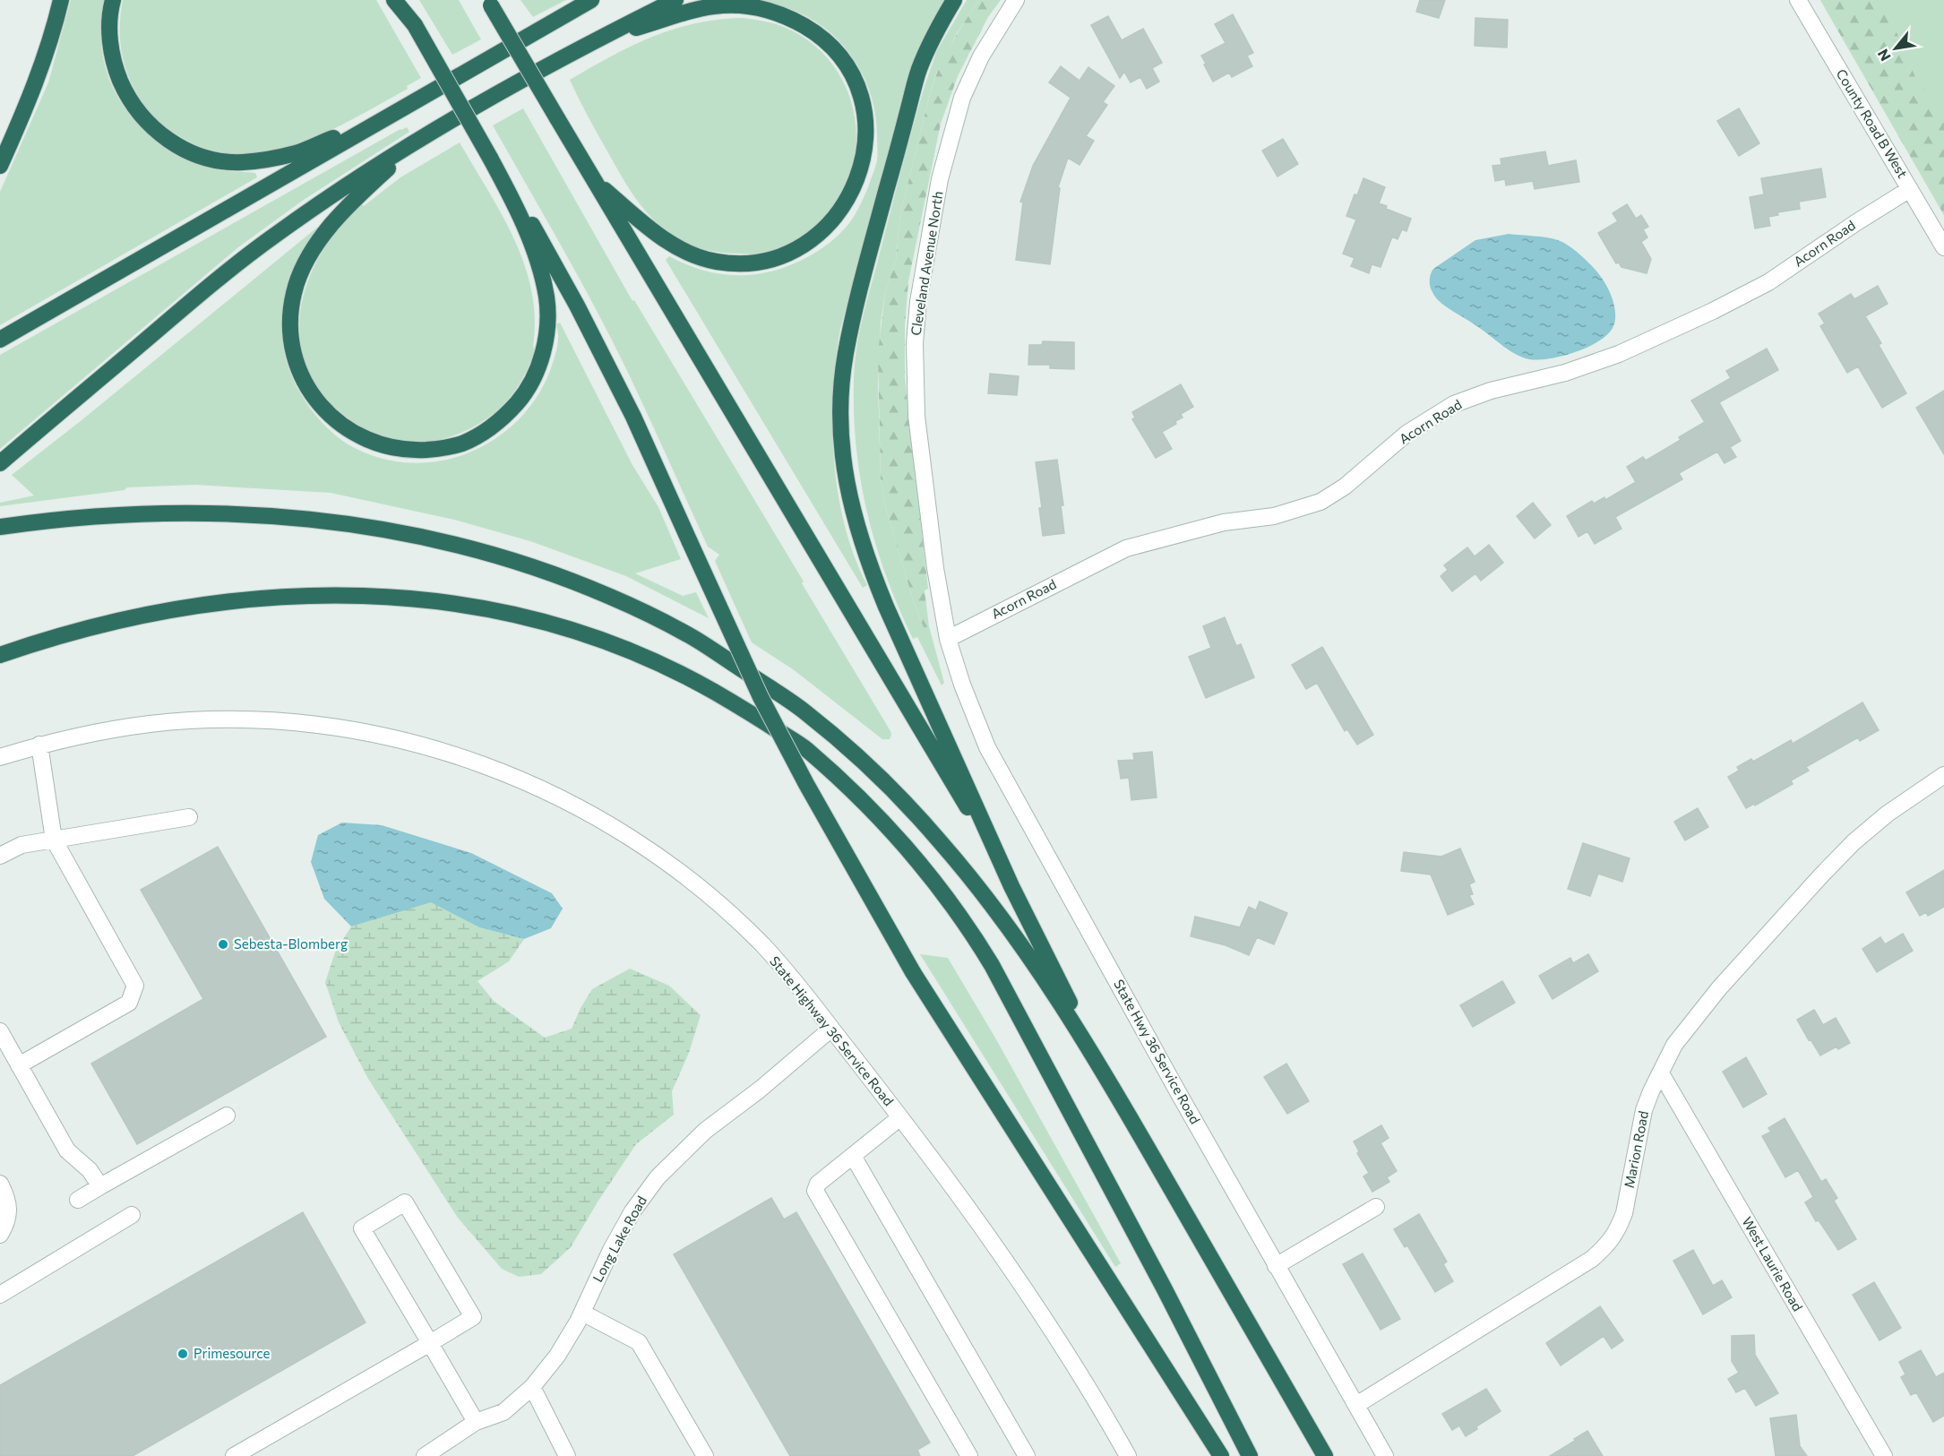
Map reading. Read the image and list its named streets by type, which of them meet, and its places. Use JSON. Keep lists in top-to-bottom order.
{
  "streets": {
    "street": [
      "County Road B West",
      "Acorn Road",
      "Cleveland Avenue North",
      "State Highway 36 Service Road",
      "State Hwy 36 Service Road",
      "Marion Road",
      "Long Lake Road",
      "West Laurie Road"
    ]
  },
  "crossings": [
    ["County Road B West", "Acorn Road"],
    ["Acorn Road", "Cleveland Avenue North"],
    ["Acorn Road", "State Hwy 36 Service Road"],
    ["Cleveland Avenue North", "State Hwy 36 Service Road"],
    ["State Highway 36 Service Road", "Long Lake Road"],
    ["State Hwy 36 Service Road", "Marion Road"],
    ["Marion Road", "West Laurie Road"]
  ],
  "places": ["Sebesta-Blomberg", "Primesource"],
  "north": "bottom left"
}
